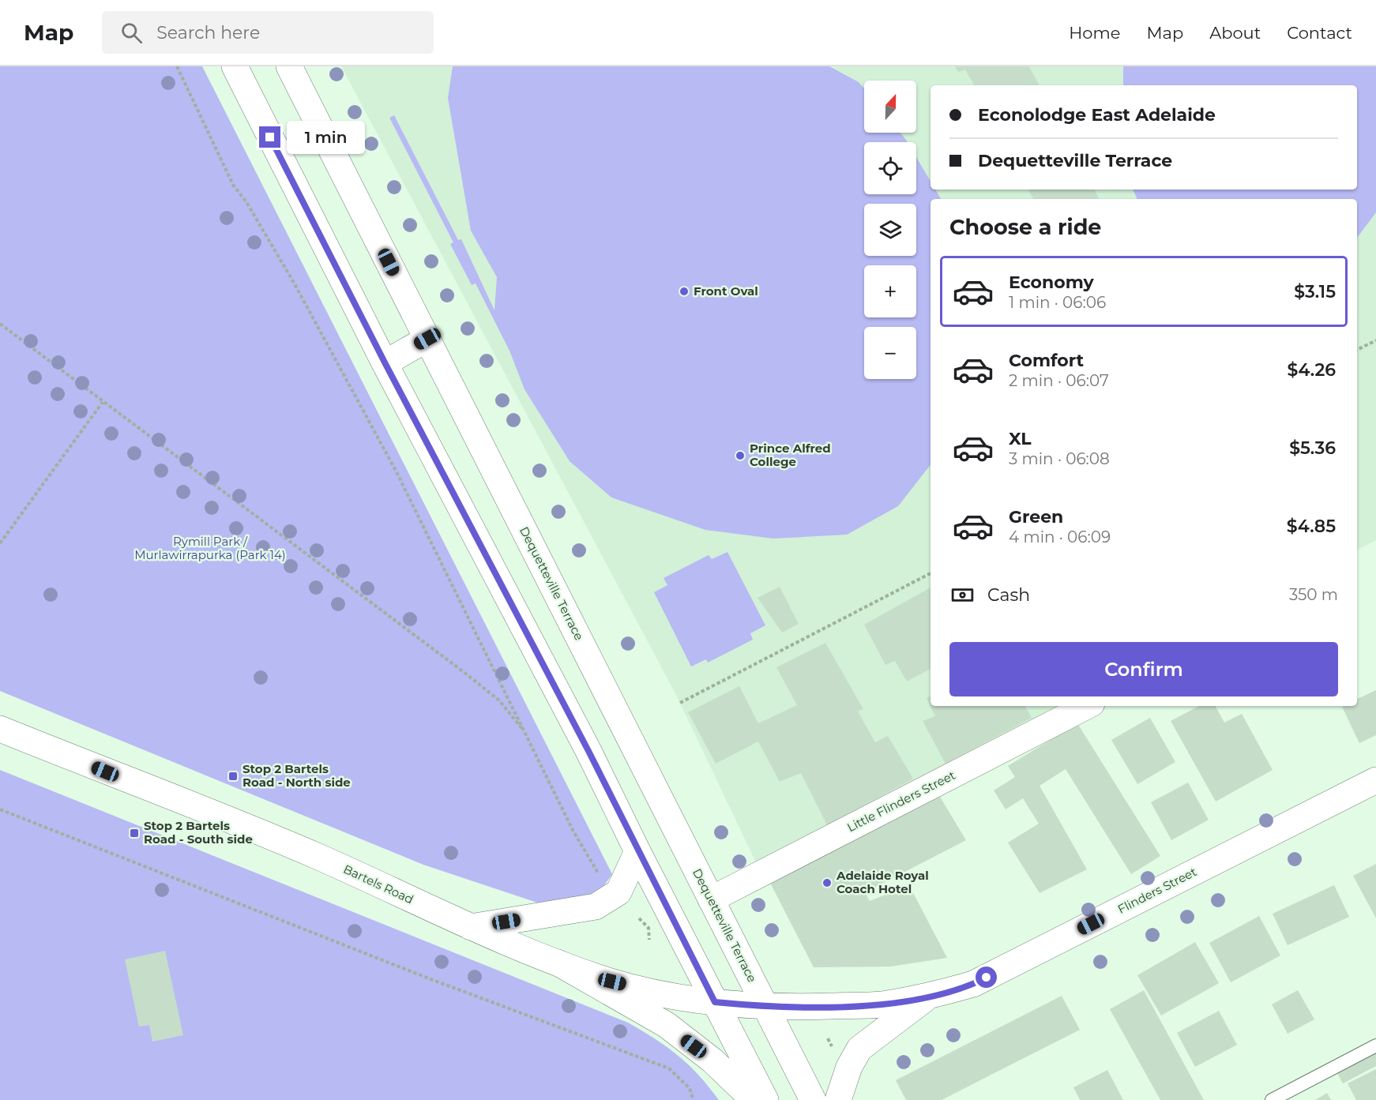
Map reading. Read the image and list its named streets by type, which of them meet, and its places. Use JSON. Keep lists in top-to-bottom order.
{
  "streets": {
    "main road": [
      "Dequetteville Terrace",
      "Little Flinders Street",
      "Bartels Road",
      "Flinders Street"
    ]
  },
  "crossings": [
    ["Dequetteville Terrace", "Little Flinders Street"],
    ["Dequetteville Terrace", "Bartels Road"],
    ["Dequetteville Terrace", "Flinders Street"],
    ["Bartels Road", "Flinders Street"]
  ],
  "parks": ["Rymill Park / Murlawirrapurka (Park 14)"],
  "places": {
    "other": ["Front Oval", "Prince Alfred College", "Adelaide Royal Coach Hotel"],
    "transit": ["Stop 2 Bartels Road - North side", "Stop 2 Bartels Road - South side"]
  },
  "north": "top",
  "page": {
    "header": "Map",
    "search": "Search here",
    "nav": [
      "Home",
      "Map",
      "About",
      "Contact"
    ],
    "map_buttons": ["+", "−"],
    "banner": ["Econolodge East Adelaide", "Dequetteville Terrace"],
    "bubble": "1 min",
    "heading": "Choose a ride",
    "list": [
      {
        "name": "Economy",
        "note": "1 min · 06:06",
        "value": "$3.15"
      },
      {
        "name": "Comfort",
        "note": "2 min · 06:07",
        "value": "$4.26"
      },
      {
        "name": "XL",
        "note": "3 min · 06:08",
        "value": "$5.36"
      },
      {
        "name": "Green",
        "note": "4 min · 06:09",
        "value": "$4.85"
      }
    ],
    "pay": ["Cash", "350 m"],
    "buttons": "Confirm"
  }
}
